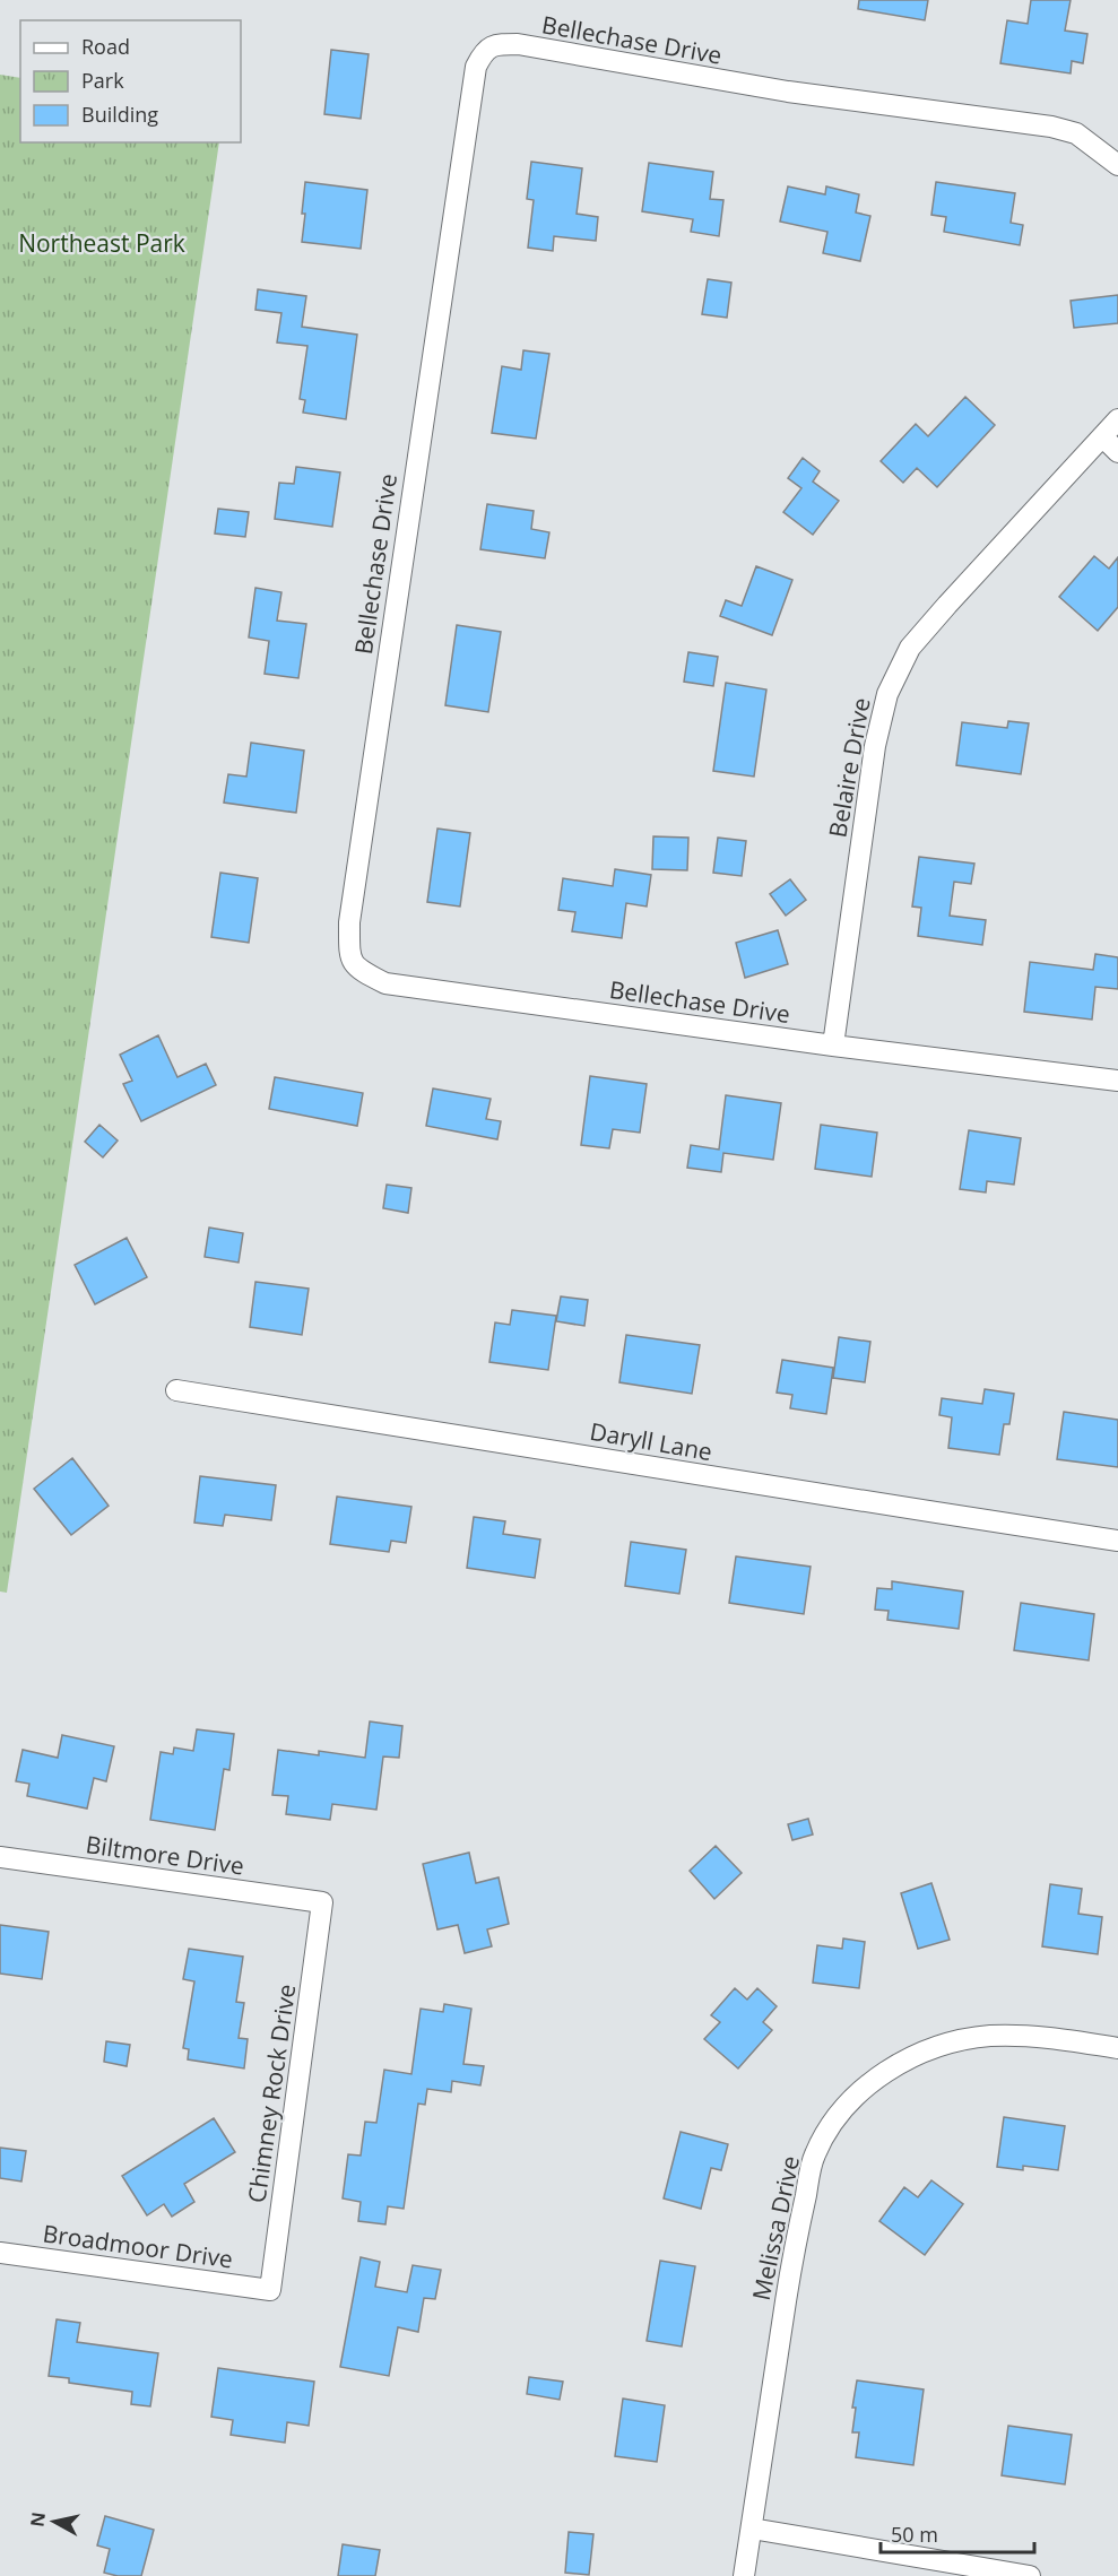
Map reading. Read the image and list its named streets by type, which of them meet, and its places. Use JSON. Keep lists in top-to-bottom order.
{
  "streets": {
    "street": [
      "Bellechase Drive",
      "Belaire Drive",
      "Daryll Lane",
      "Biltmore Drive",
      "Chimney Rock Drive",
      "Melissa Drive",
      "Broadmoor Drive"
    ]
  },
  "crossings": [
    ["Bellechase Drive", "Belaire Drive"],
    ["Biltmore Drive", "Chimney Rock Drive"],
    ["Chimney Rock Drive", "Broadmoor Drive"]
  ],
  "parks": ["Northeast Park"],
  "legend": ["Road", "Park", "Building"],
  "scale_bar": "50 m",
  "north": "left"
}
